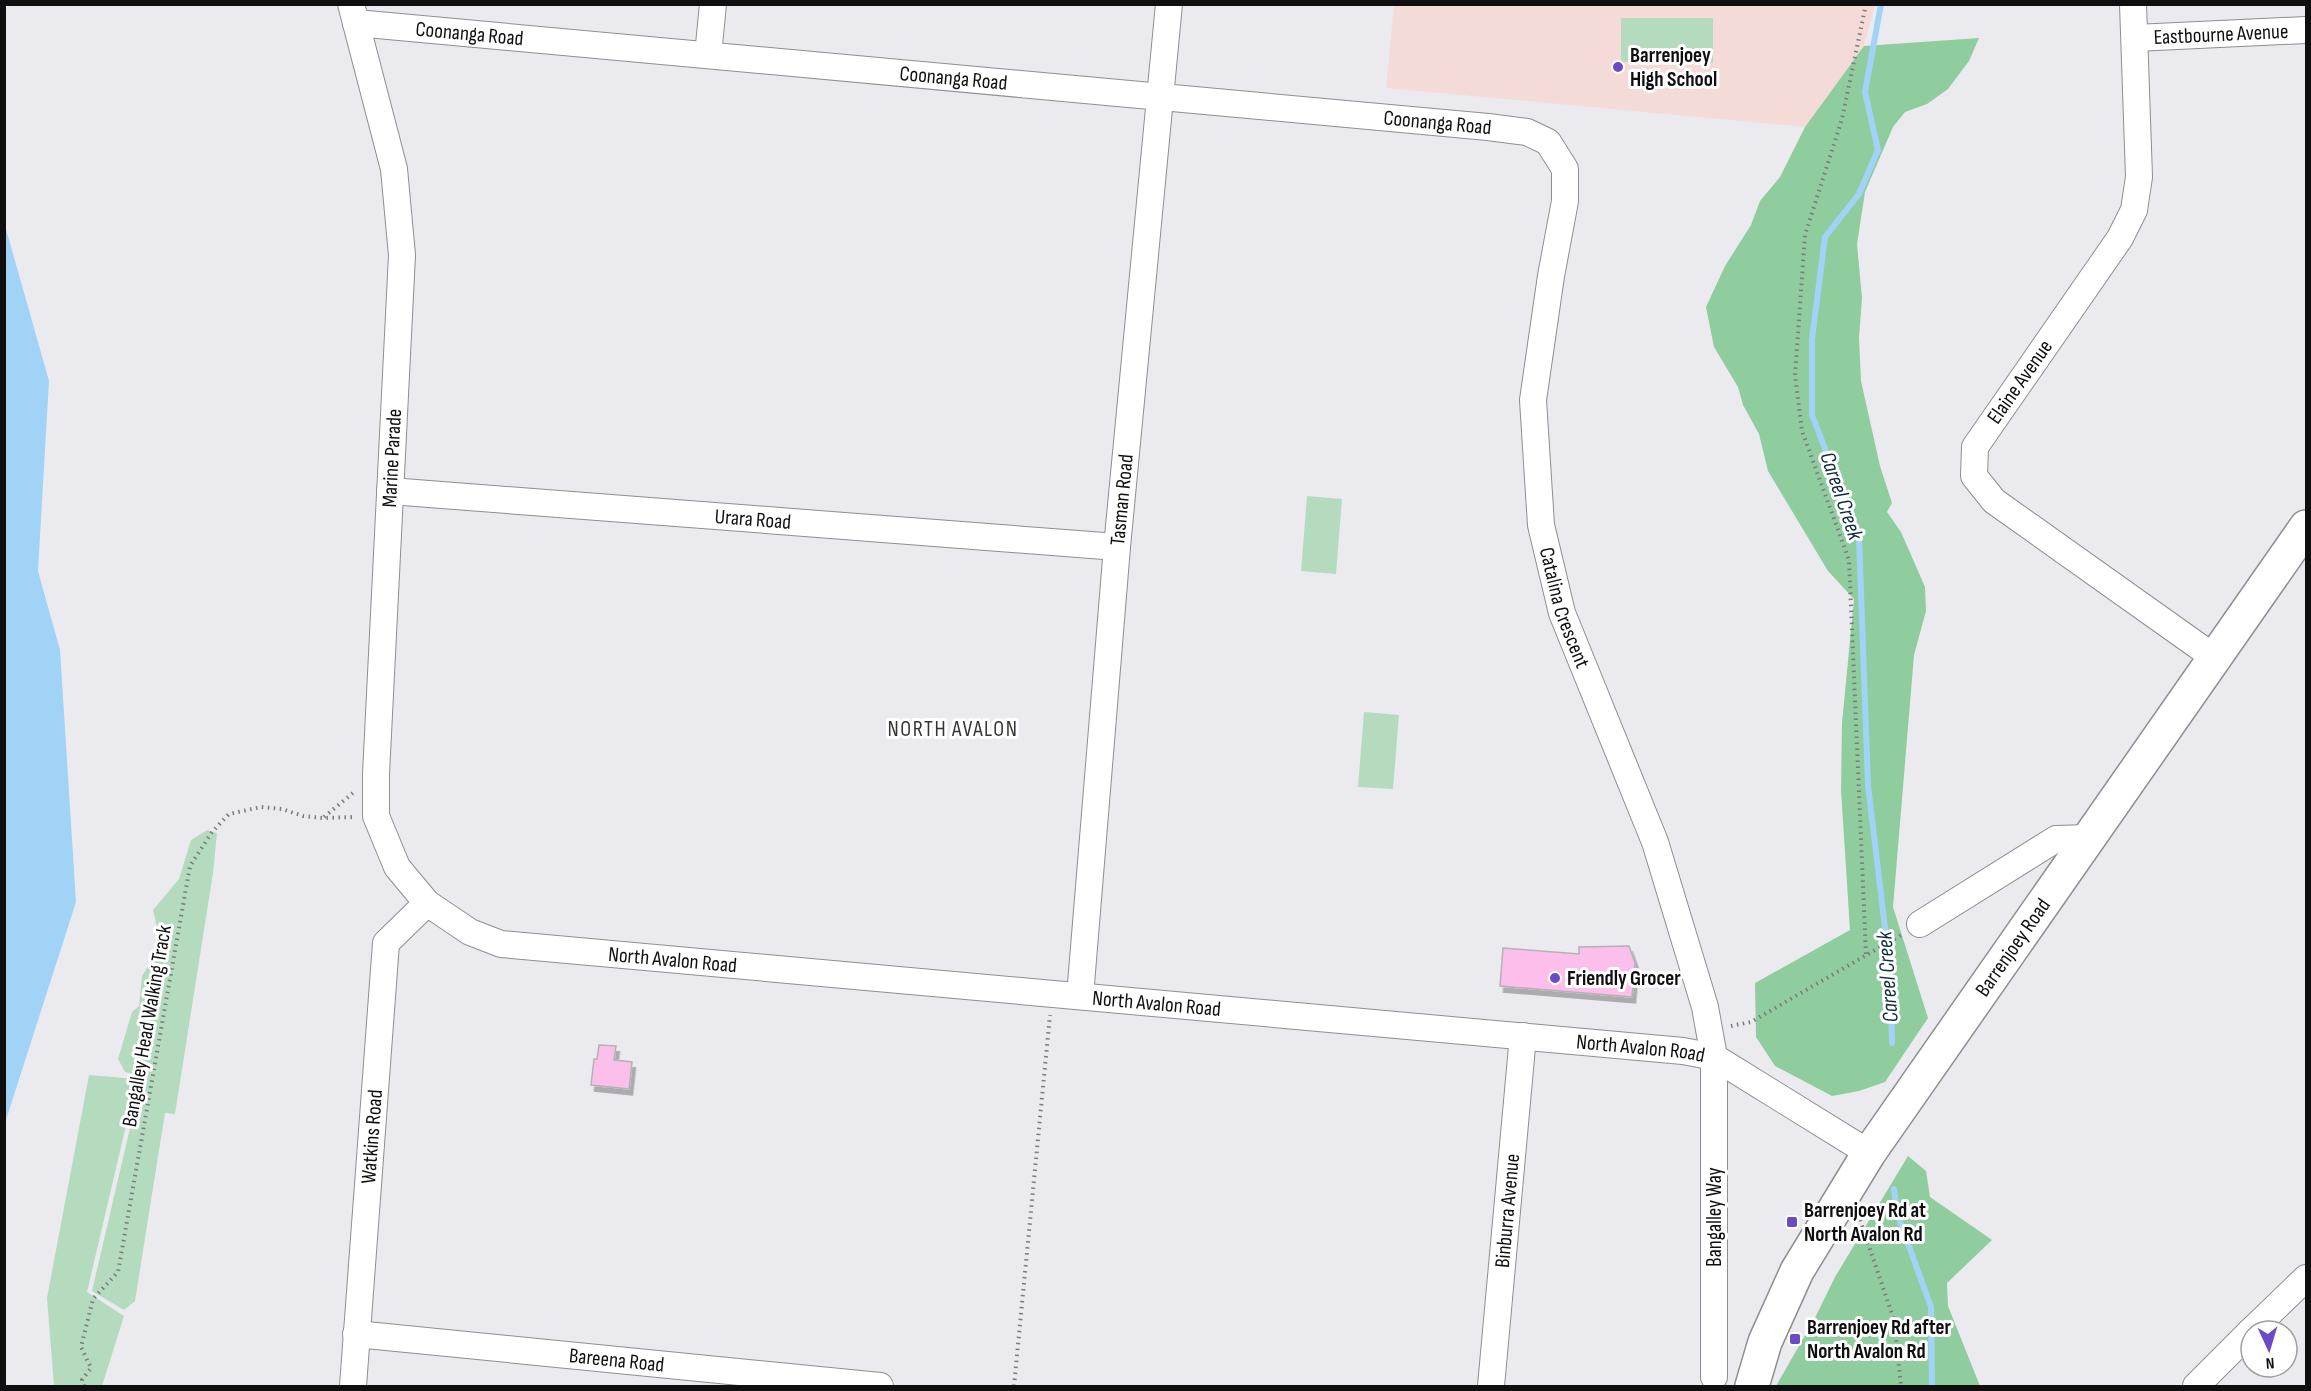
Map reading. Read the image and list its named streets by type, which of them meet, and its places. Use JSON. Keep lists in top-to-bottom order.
{
  "streets": {
    "main road": ["Barrenjoey Road"],
    "street": [
      "Coonanga Road",
      "Eastbourne Avenue",
      "Elaine Avenue",
      "Marine Parade",
      "Tasman Road",
      "Urara Road",
      "Catalina Crescent",
      "North Avalon Road",
      "Watkins Road",
      "Binburra Avenue",
      "Bangalley Way",
      "Bareena Road"
    ],
    "path": ["Bangalley Head Walking Track"]
  },
  "crossings": [
    ["Coonanga Road", "Marine Parade"],
    ["Coonanga Road", "Tasman Road"],
    ["Coonanga Road", "Catalina Crescent"],
    ["Eastbourne Avenue", "Elaine Avenue"],
    ["Elaine Avenue", "Barrenjoey Road"],
    ["Marine Parade", "Urara Road"],
    ["Marine Parade", "North Avalon Road"],
    ["Marine Parade", "Bangalley Head Walking Track"],
    ["Marine Parade", "Watkins Road"],
    ["Tasman Road", "Urara Road"],
    ["Tasman Road", "North Avalon Road"],
    ["Catalina Crescent", "North Avalon Road"],
    ["Catalina Crescent", "Bangalley Way"],
    ["Barrenjoey Road", "North Avalon Road"],
    ["North Avalon Road", "Watkins Road"],
    ["North Avalon Road", "Binburra Avenue"],
    ["North Avalon Road", "Bangalley Way"],
    ["Watkins Road", "Bareena Road"]
  ],
  "districts": ["NORTH AVALON"],
  "water": ["Careel Creek"],
  "places": {
    "other": ["Barrenjoey High School", "Friendly Grocer"],
    "transit": ["Barrenjoey Rd at North Avalon Rd", "Barrenjoey Rd after North Avalon Rd"]
  },
  "north": "bottom"
}
